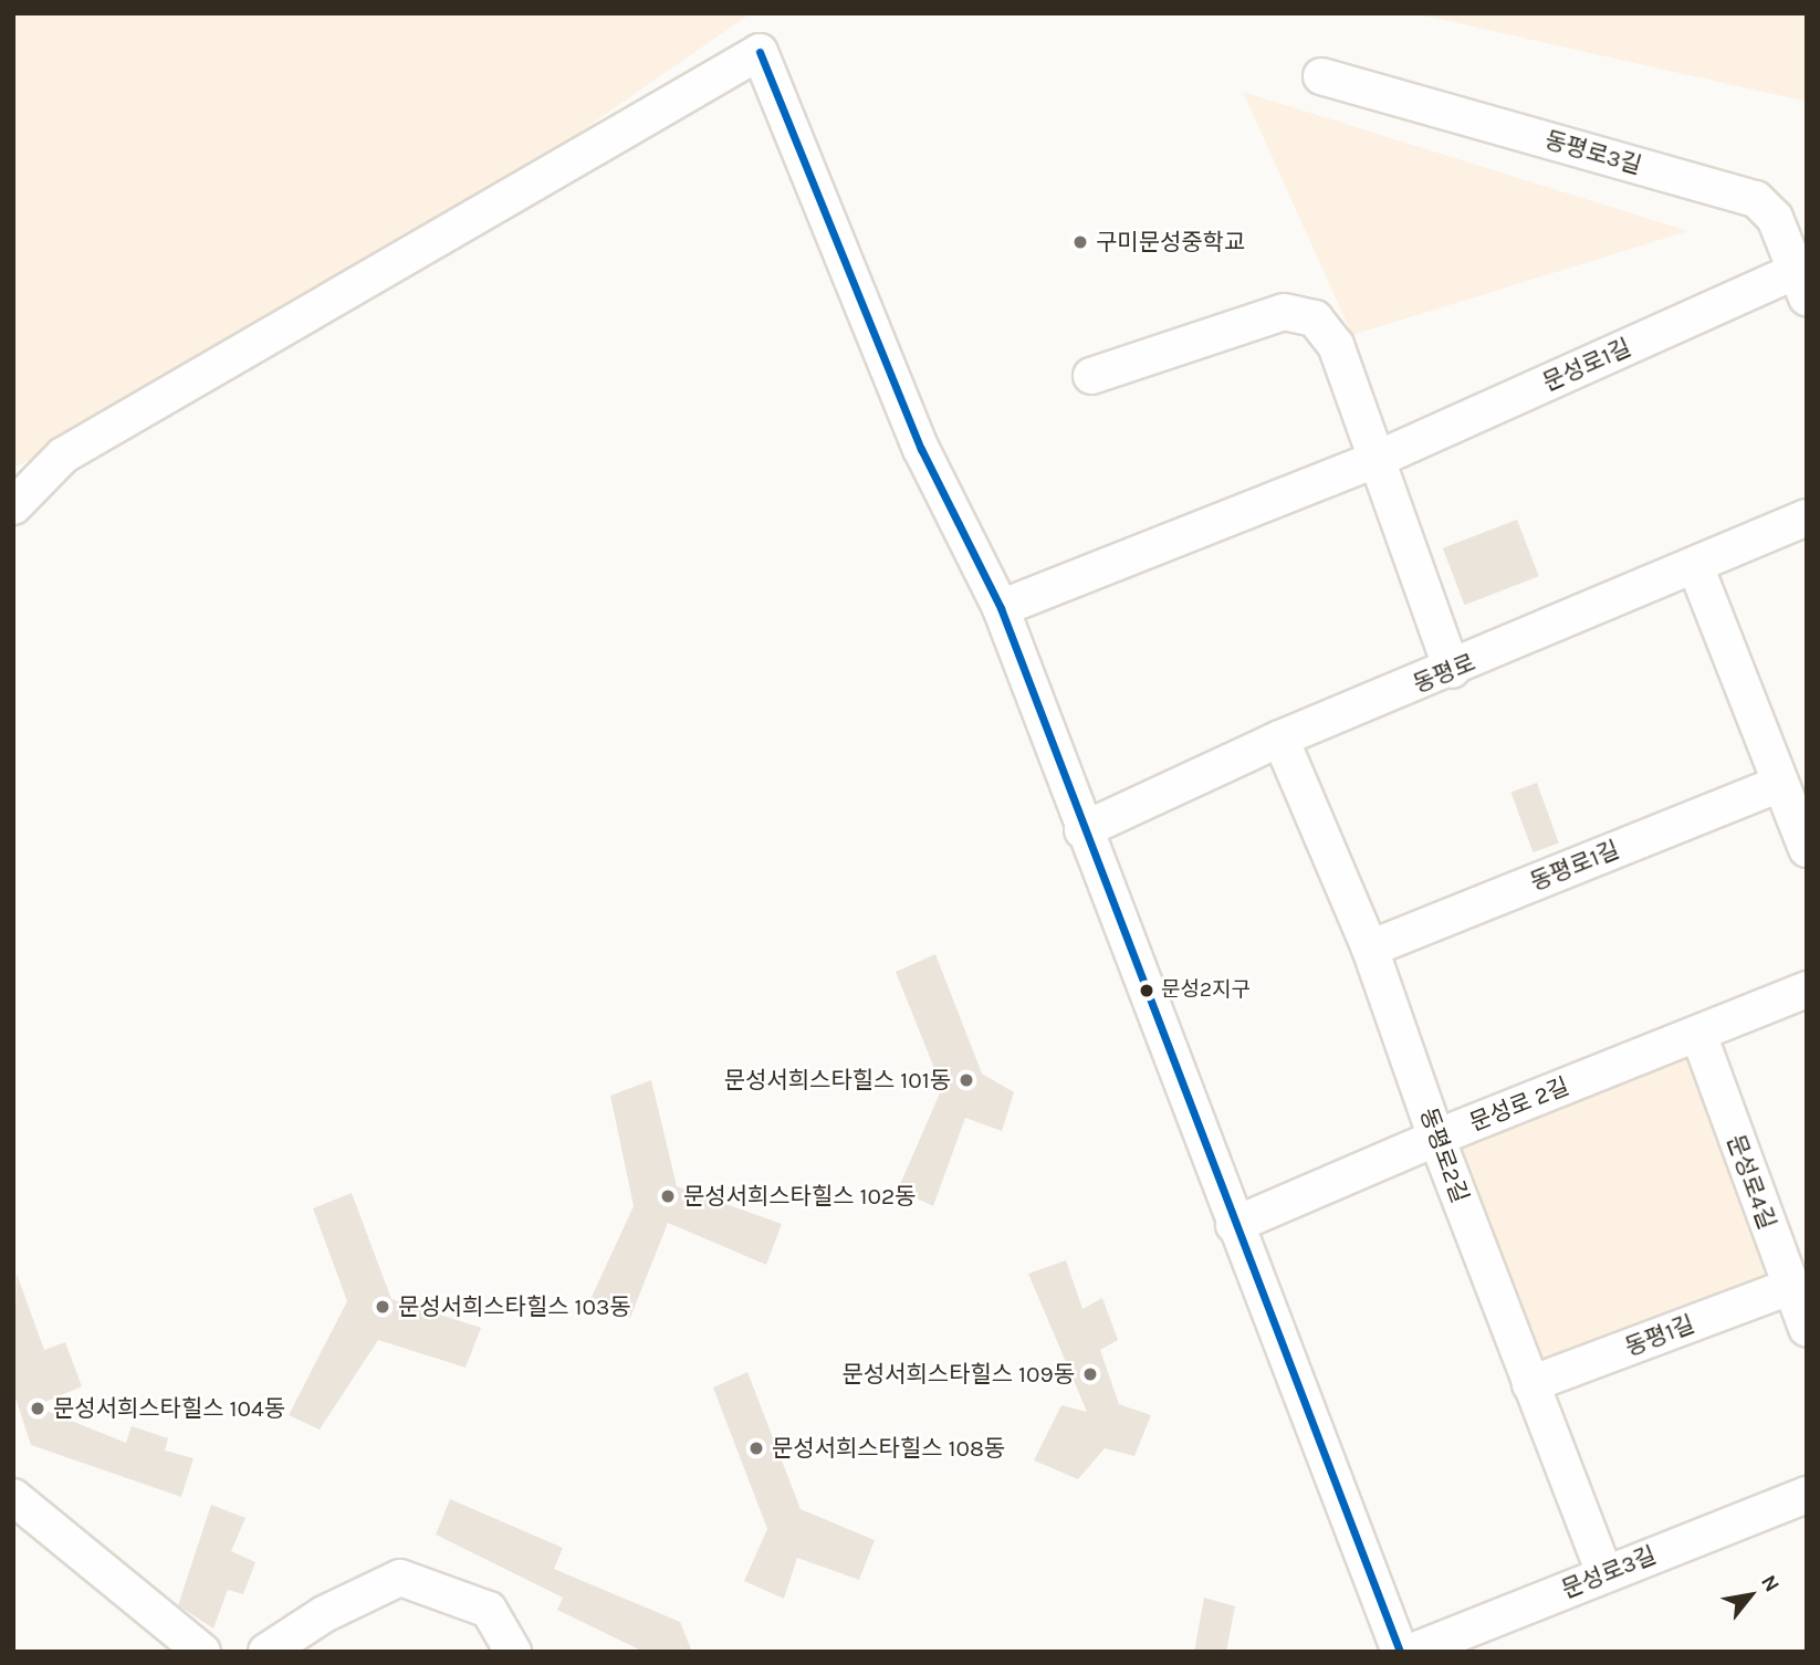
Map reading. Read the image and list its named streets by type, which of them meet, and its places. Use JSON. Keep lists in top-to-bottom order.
{
  "streets": {
    "street": [
      "동평로3길",
      "문성로1길",
      "동평로",
      "동평로1길",
      "문성로 2길",
      "동평로2길",
      "문성로4길",
      "동평1길",
      "문성로3길"
    ]
  },
  "crossings": [
    ["동평로3길", "문성로1길"],
    ["동평로", "동평로2길"],
    ["동평로1길", "동평로2길"],
    ["문성로 2길", "동평로2길"],
    ["문성로 2길", "문성로4길"],
    ["동평로2길", "동평1길"],
    ["동평로2길", "문성로3길"],
    ["문성로4길", "동평1길"]
  ],
  "places": [
    "구미문성중학교",
    "문성2지구",
    "문성서희스타힐스 101동",
    "문성서희스타힐스 102동",
    "문성서희스타힐스 103동",
    "문성서희스타힐스 109동",
    "문성서희스타힐스 104동",
    "문성서희스타힐스 108동"
  ],
  "north": "top right"
}
